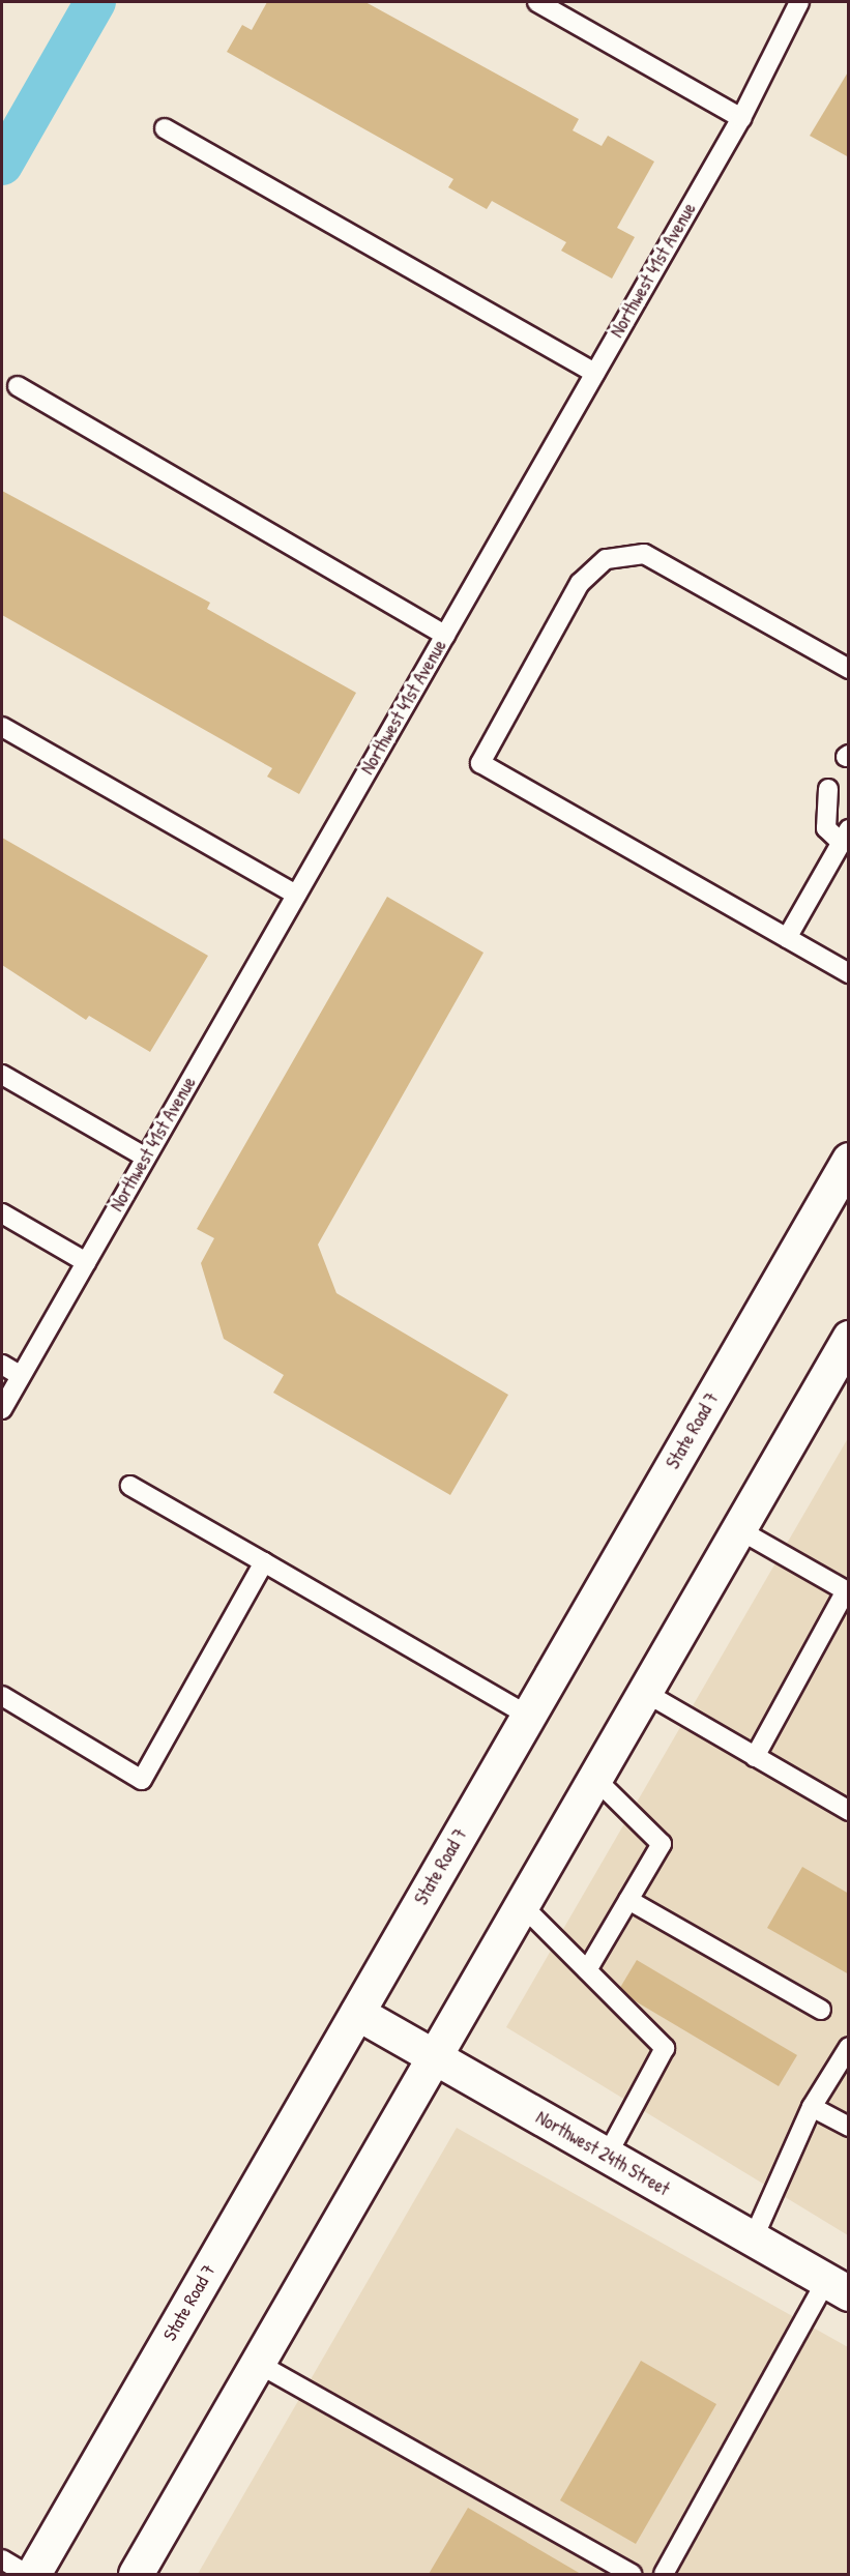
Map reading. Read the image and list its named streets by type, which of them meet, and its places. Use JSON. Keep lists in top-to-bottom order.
{
  "streets": {
    "main road": ["State Road 7", "Northwest 24th Street"],
    "lane": ["Northwest 41st Avenue"]
  },
  "crossings": [
    ["State Road 7", "Northwest 24th Street"]
  ]
}
